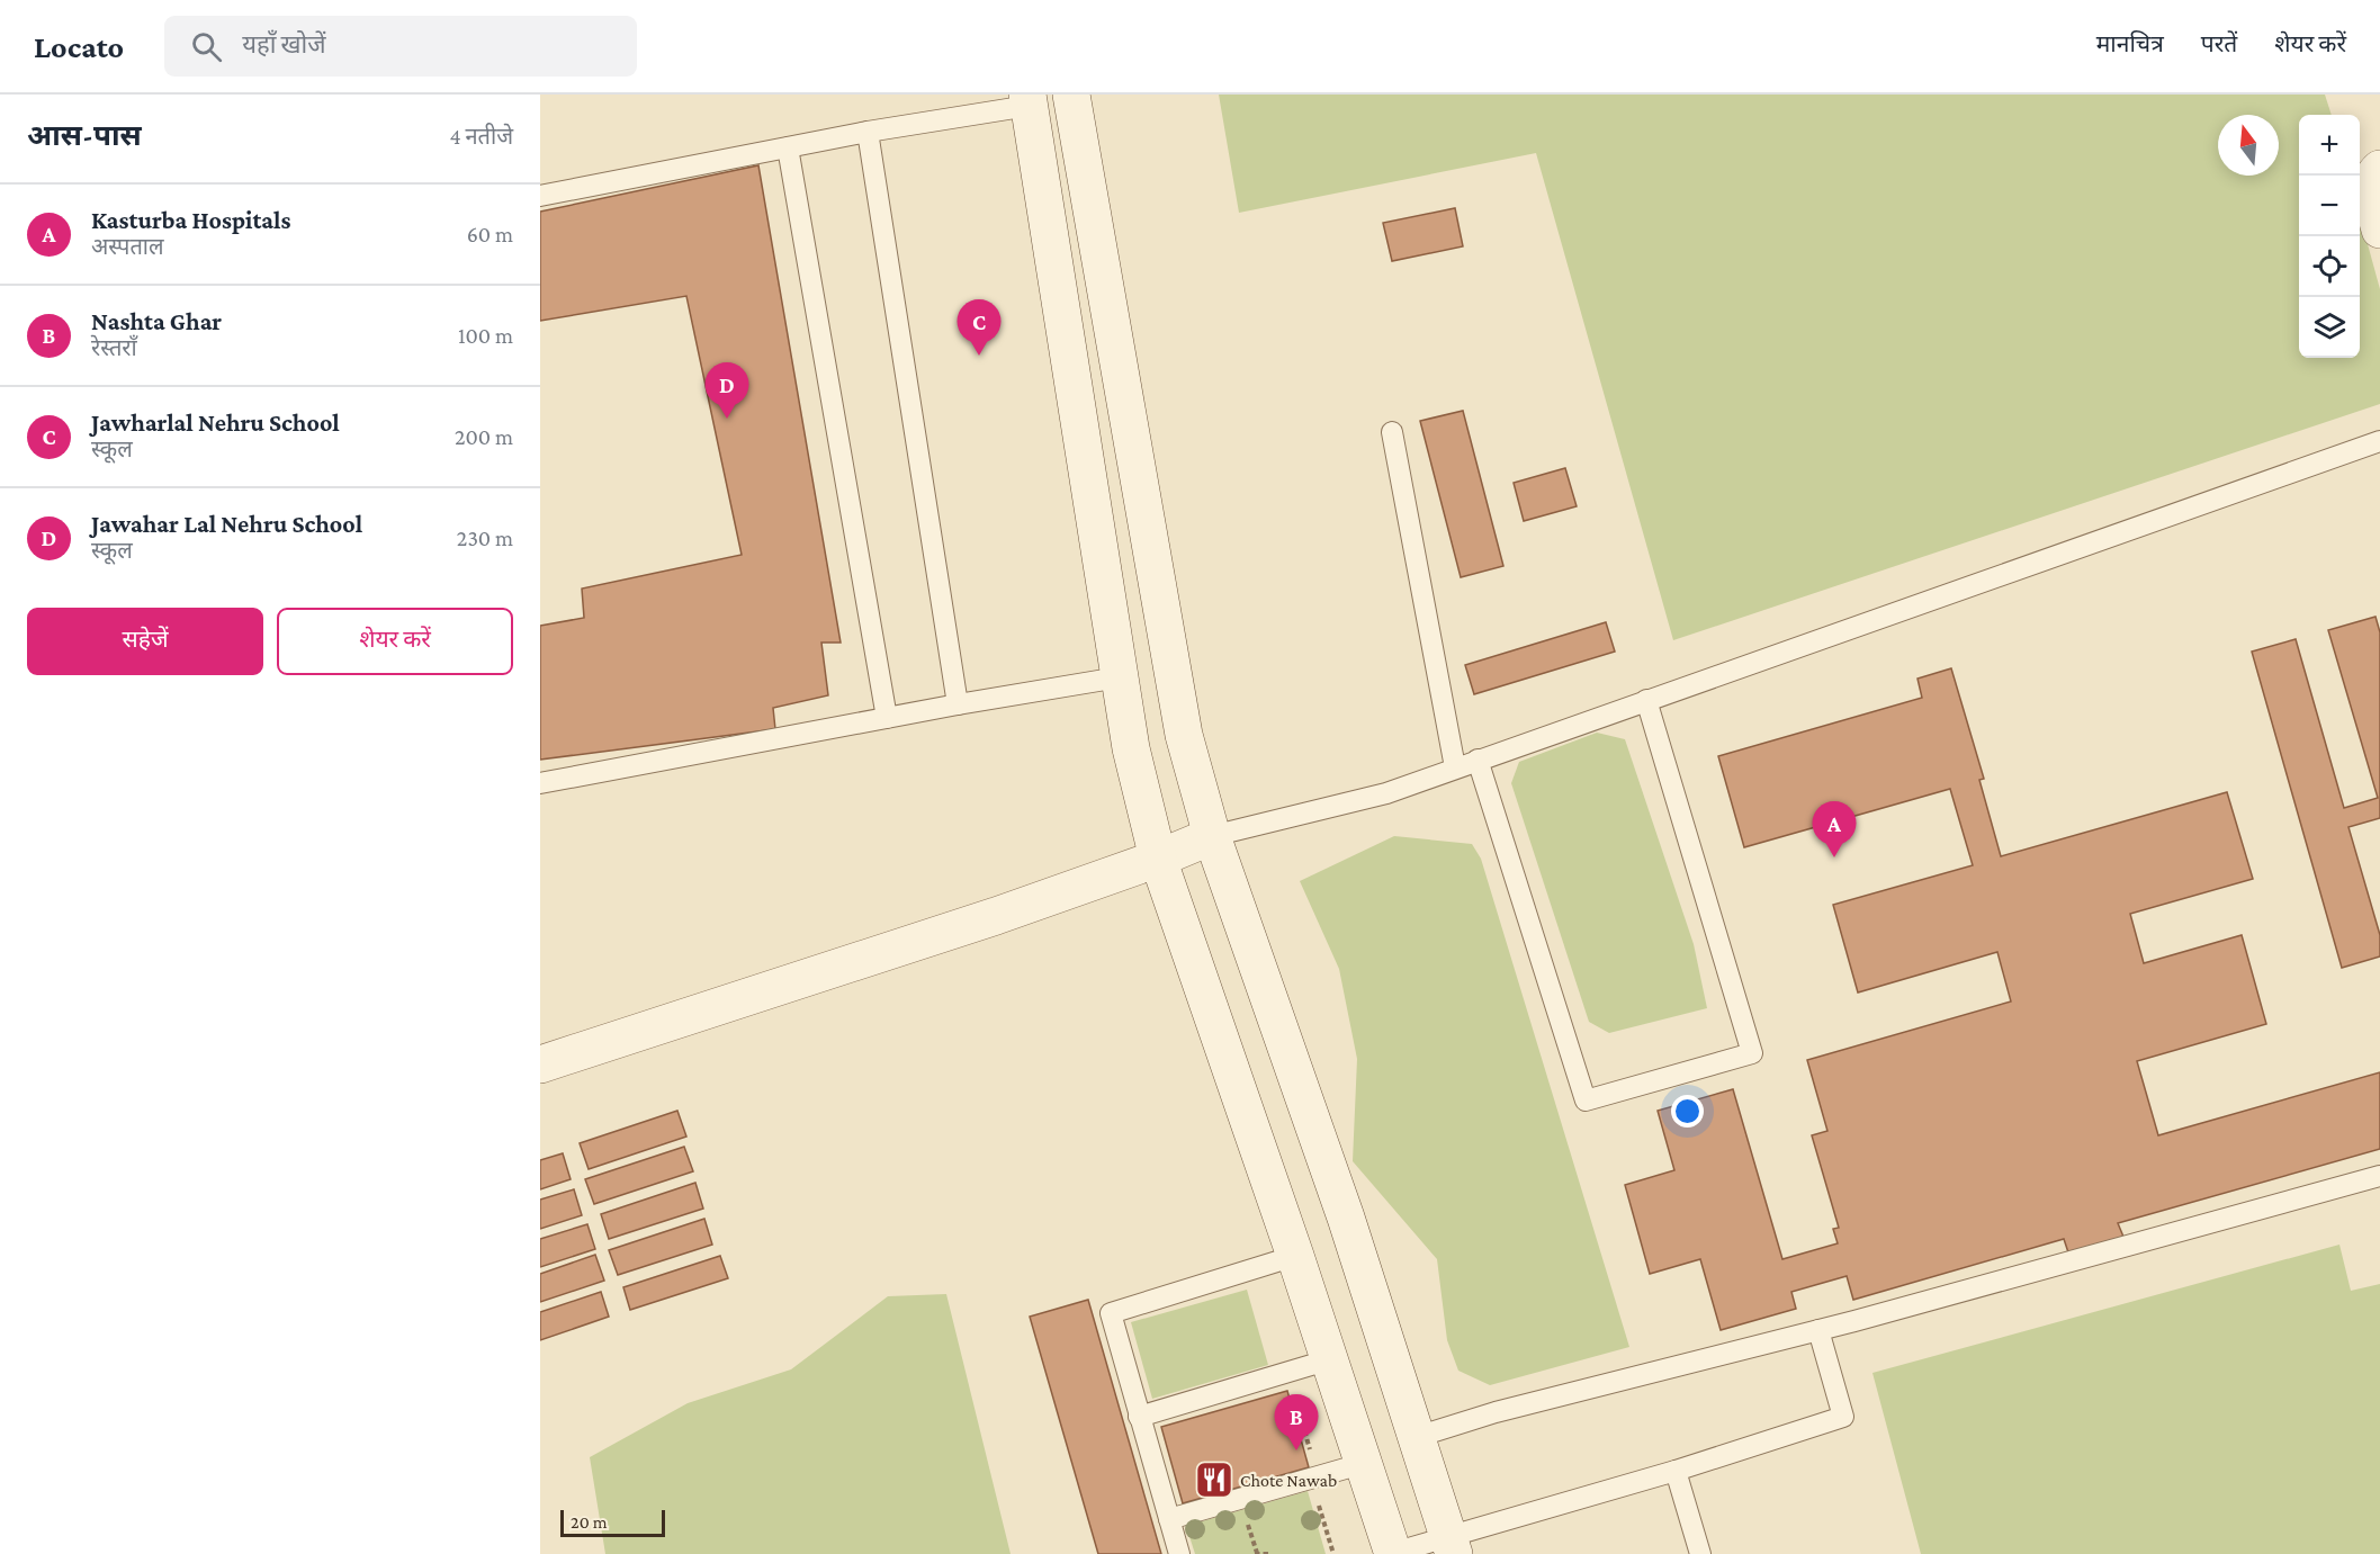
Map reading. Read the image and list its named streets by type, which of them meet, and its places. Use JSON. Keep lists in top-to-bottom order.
{
  "places": {
    "restaurant": ["Chote Nawab"]
  },
  "scale_bar": "20 m",
  "north": "top",
  "page": {
    "header": "Locato",
    "search": "यहाँ खोजें",
    "nav": ["मानचित्र", "परतें", "शेयर करें"],
    "heading": ["आस-पास", "4 नतीजे"],
    "map_buttons": ["+", "−"],
    "list": [
      {
        "mark": "A",
        "name": "Kasturba Hospitals",
        "note": "अस्पताल",
        "value": "60 m"
      },
      {
        "mark": "B",
        "name": "Nashta Ghar",
        "note": "रेस्तराँ",
        "value": "100 m"
      },
      {
        "mark": "C",
        "name": "Jawharlal Nehru School",
        "note": "स्कूल",
        "value": "200 m"
      },
      {
        "mark": "D",
        "name": "Jawahar Lal Nehru School",
        "note": "स्कूल",
        "value": "230 m"
      }
    ],
    "pins": [
      "C",
      "D",
      "A",
      "B"
    ],
    "buttons": ["सहेजें", "शेयर करें"],
    "scale": "20 m"
  }
}
